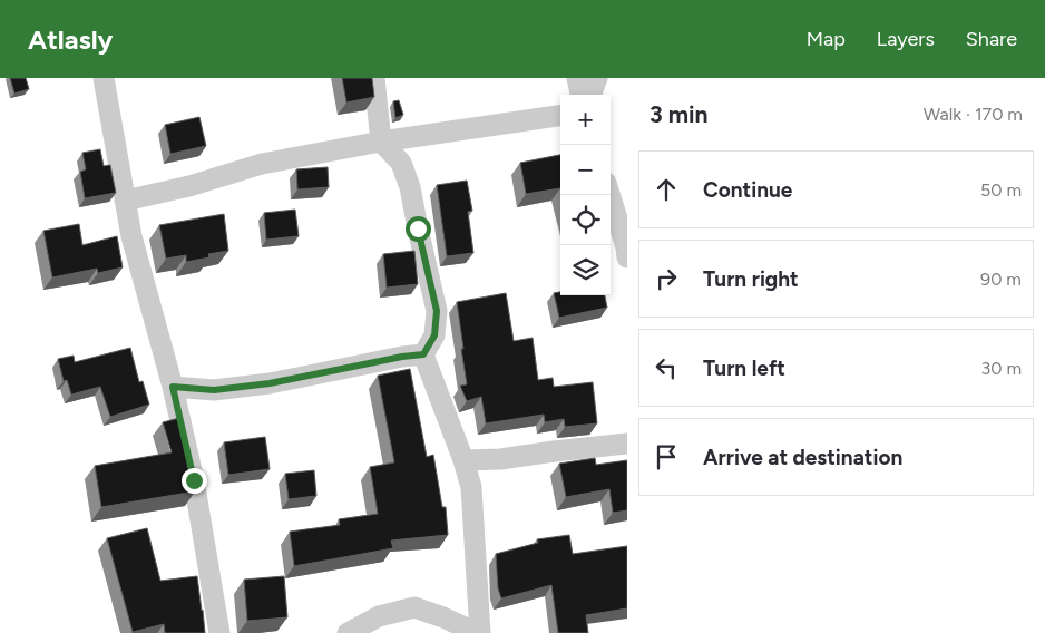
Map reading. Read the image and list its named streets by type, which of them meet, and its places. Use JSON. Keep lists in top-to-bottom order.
{
  "page": {
    "header": "Atlasly",
    "nav": ["Map", "Layers", "Share"],
    "heading": ["3 min", "Walk · 170 m"],
    "map_buttons": ["+", "−"],
    "list": [
      ["Continue", "50 m"],
      ["Turn right", "90 m"],
      ["Turn left", "30 m"],
      "Arrive at destination"
    ]
  }
}
